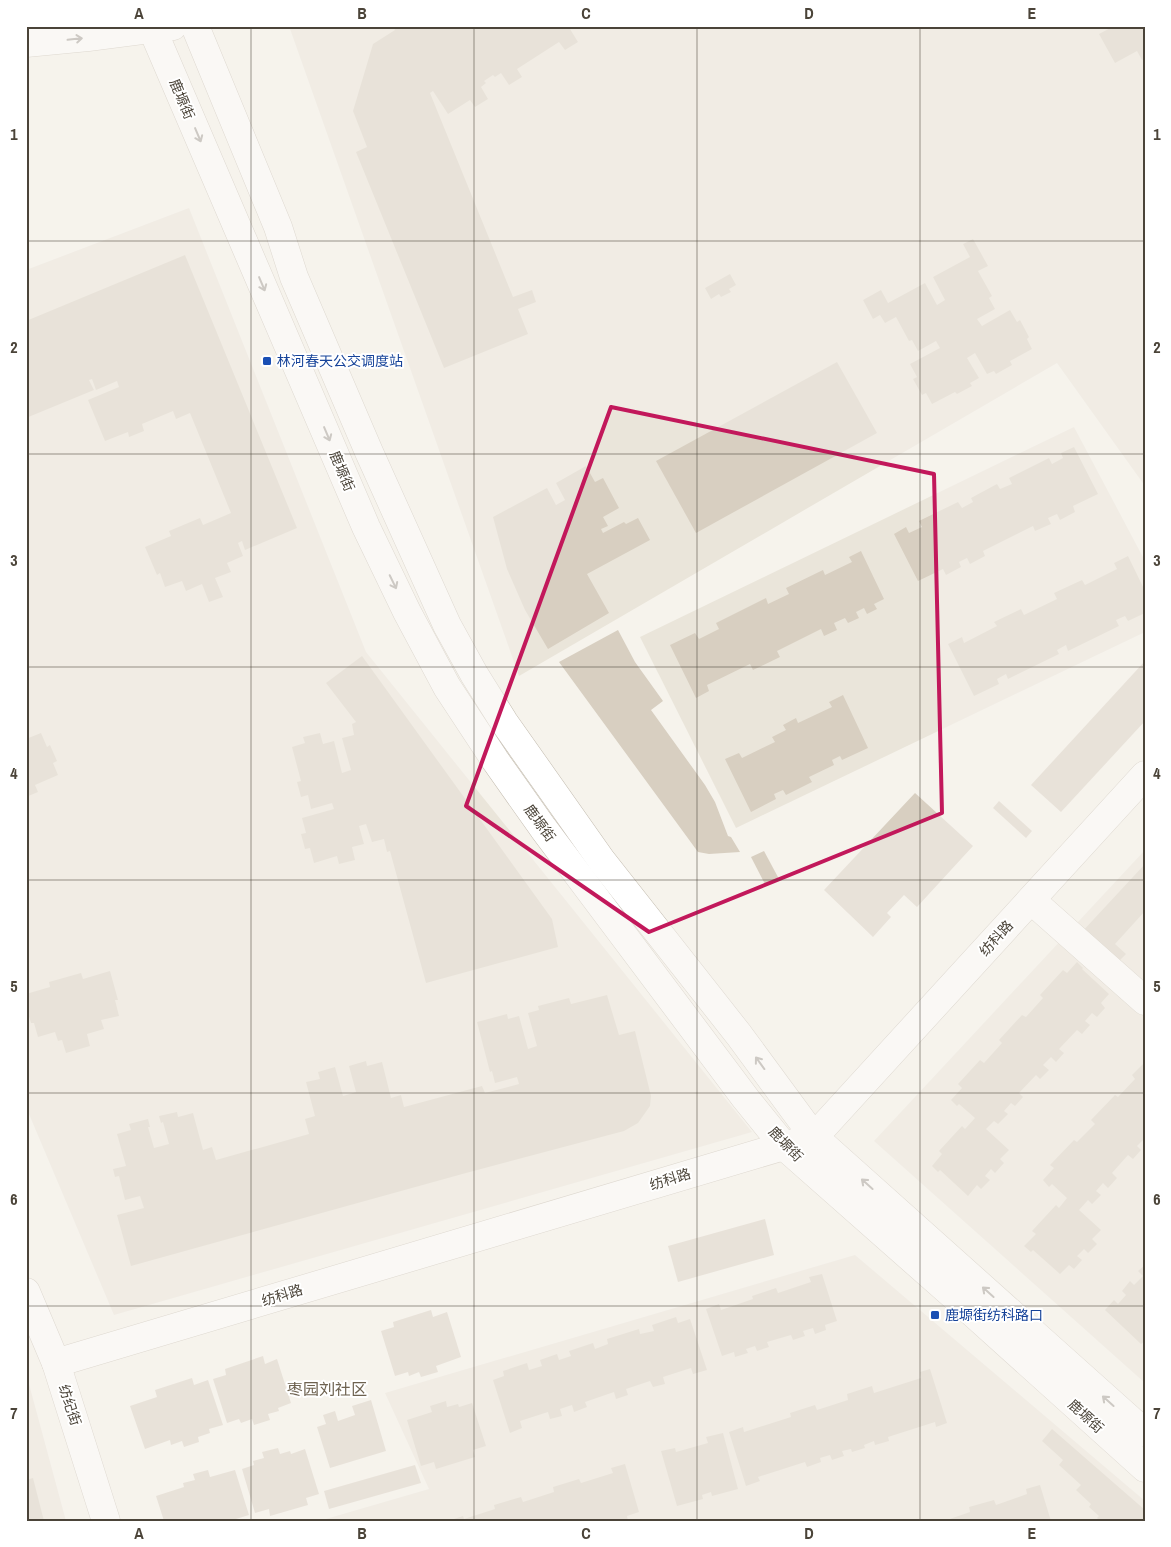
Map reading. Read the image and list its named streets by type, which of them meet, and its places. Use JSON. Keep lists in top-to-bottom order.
{
  "streets": {
    "street": ["鹿塬街", "纺科路", "纺纪街"]
  },
  "crossings": [
    ["鹿塬街", "纺科路"],
    ["纺科路", "纺纪街"]
  ],
  "districts": ["枣园刘社区"],
  "places": {
    "transit": ["林河春天公交调度站", "鹿塬街纺科路口"]
  },
  "grid": {
    "columns": [
      "A",
      "B",
      "C",
      "D",
      "E"
    ],
    "rows": [
      "1",
      "2",
      "3",
      "4",
      "5",
      "6",
      "7"
    ]
  }
}
